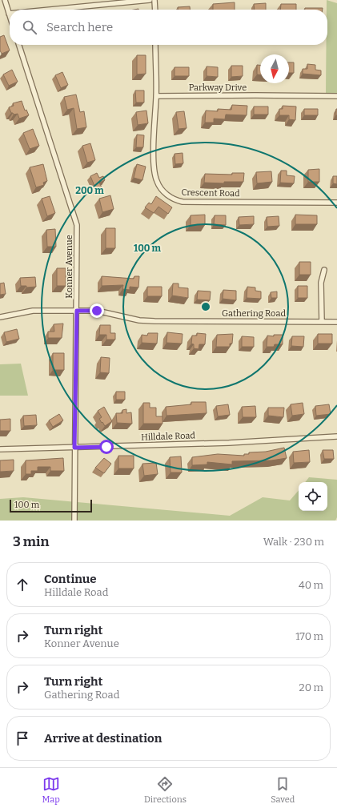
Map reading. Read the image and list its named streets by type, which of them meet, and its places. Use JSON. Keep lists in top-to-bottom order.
{
  "streets": {
    "street": [
      "Parkway Drive",
      "Crescent Road",
      "Konner Avenue",
      "Gathering Road",
      "Hilldale Road"
    ]
  },
  "crossings": [
    ["Parkway Drive", "Crescent Road"],
    ["Konner Avenue", "Gathering Road"],
    ["Konner Avenue", "Hilldale Road"]
  ],
  "scale_bar": "100 m",
  "north": "bottom",
  "page": {
    "search": "Search here",
    "scale": "100 m",
    "heading": ["3 min", "Walk · 230 m"],
    "list": [
      ["Continue", "Hilldale Road", "40 m"],
      ["Turn right", "Konner Avenue", "170 m"],
      ["Turn right", "Gathering Road", "20 m"],
      "Arrive at destination"
    ],
    "nav": ["Map", "Directions", "Saved"]
  },
  "rings": ["200 m", "100 m"]
}
